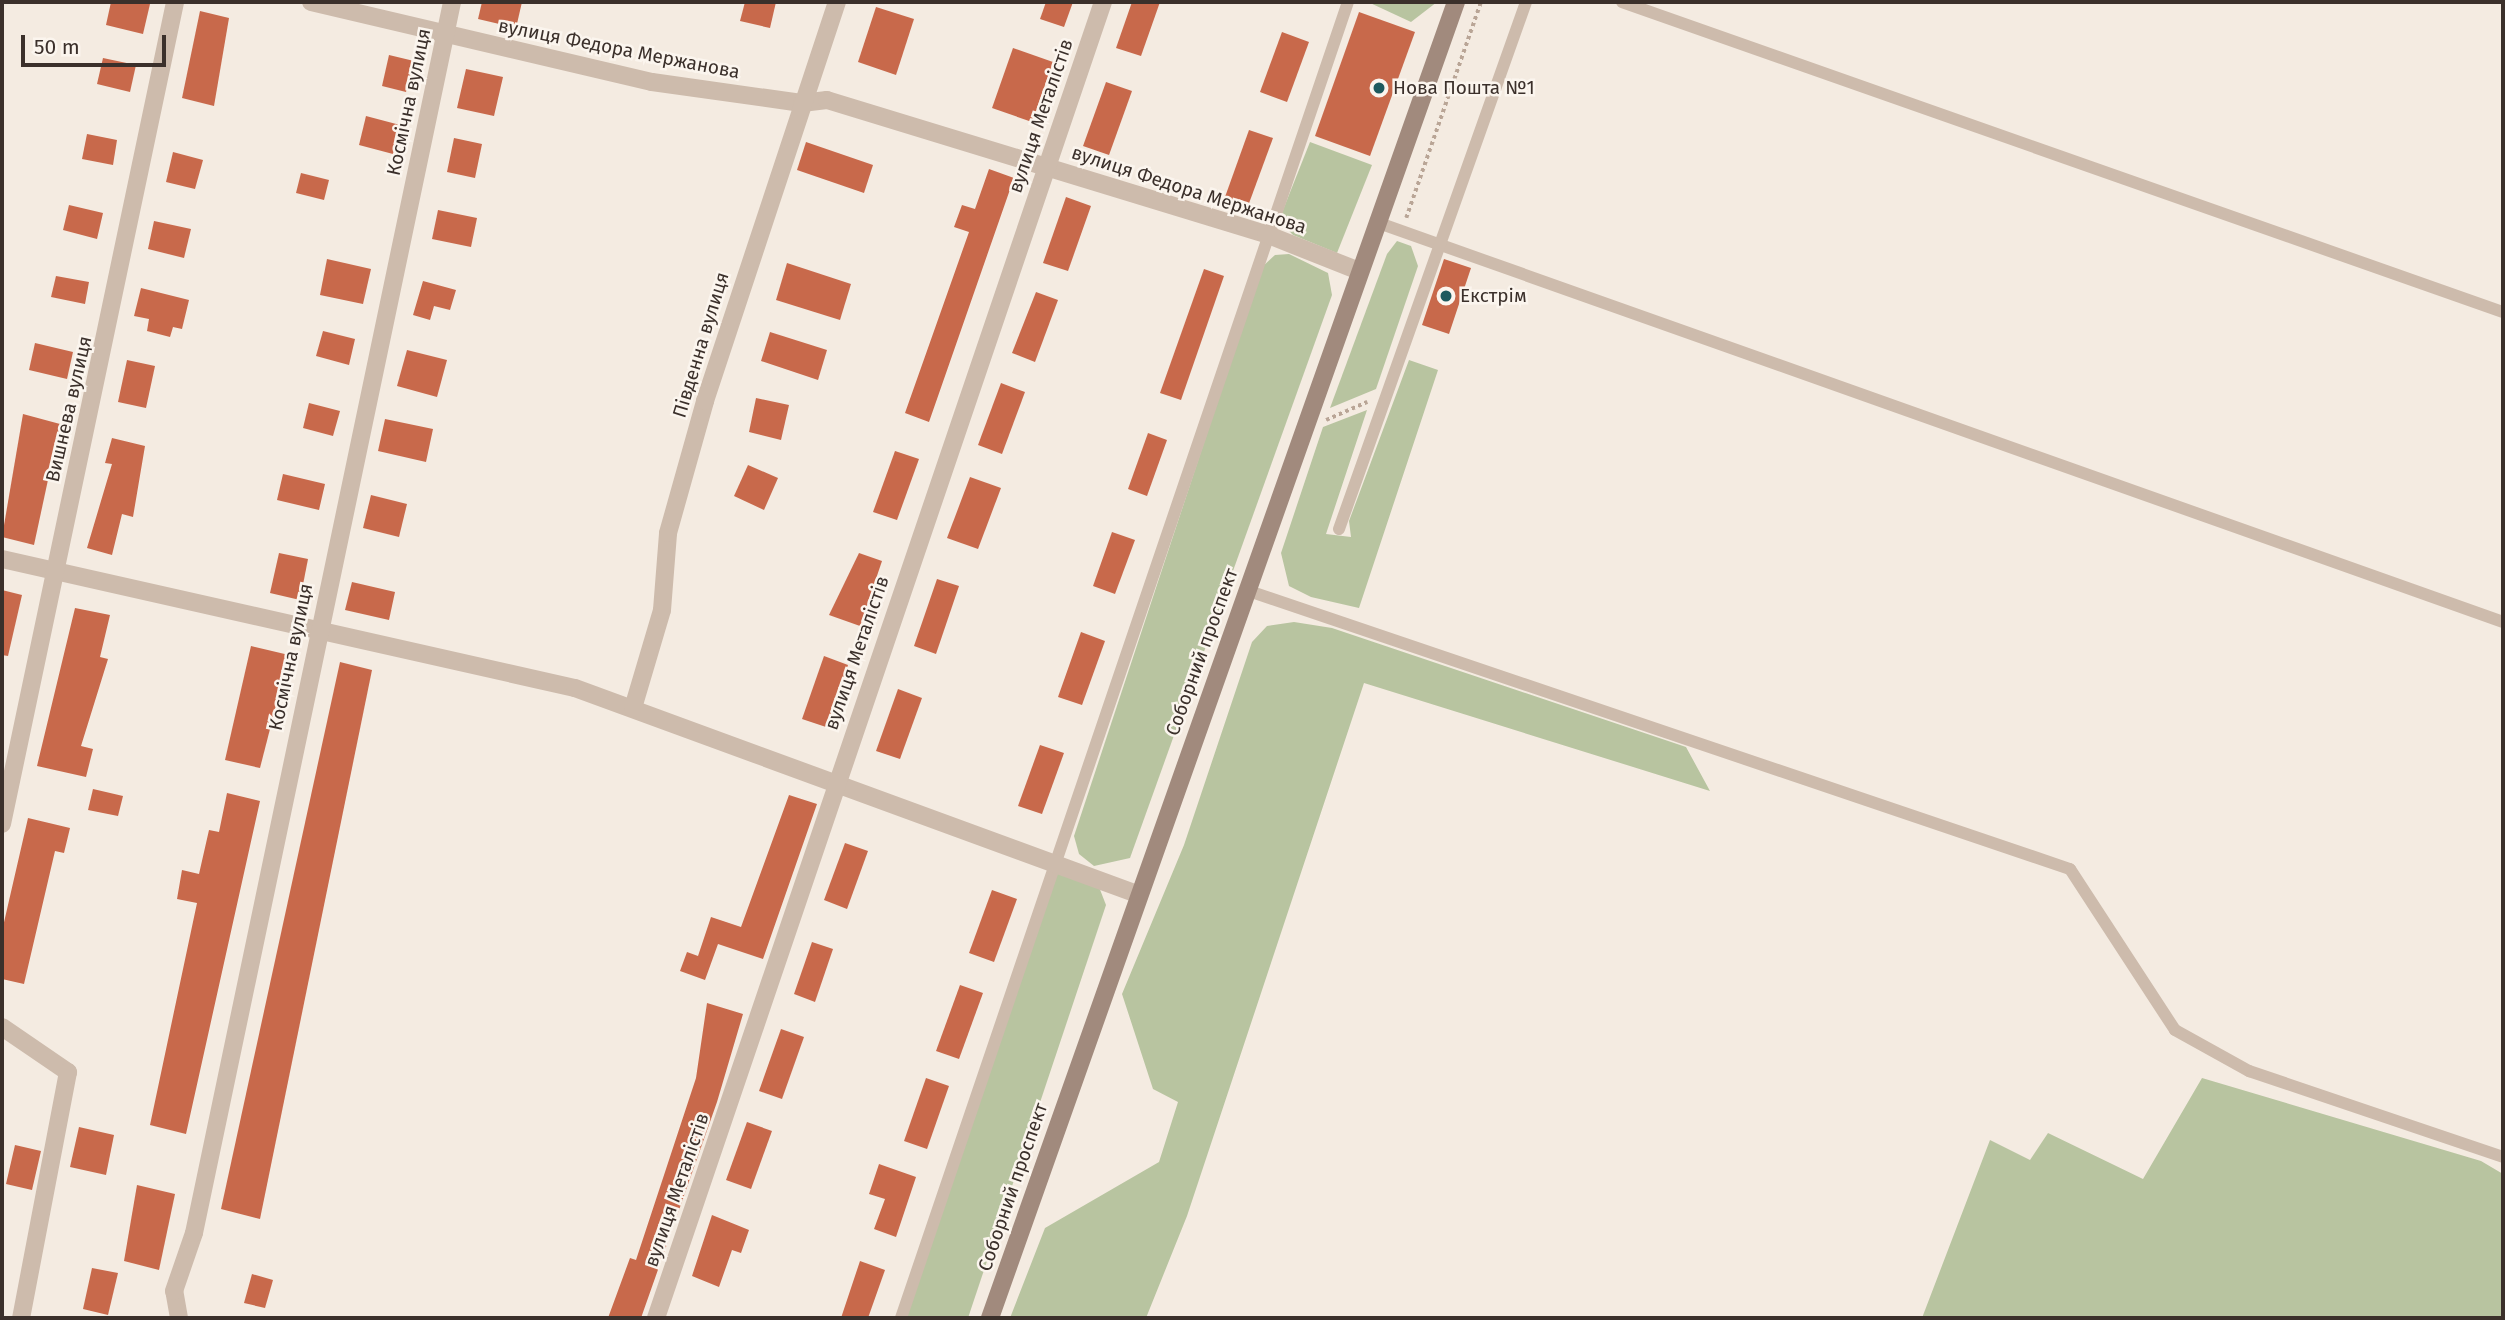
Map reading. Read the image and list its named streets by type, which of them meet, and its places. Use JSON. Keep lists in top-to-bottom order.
{
  "streets": {
    "main road": ["Соборний проспект"],
    "street": [
      "вулиця Федора Мержанова",
      "Космічна вулиця",
      "вулиця Металістів",
      "Південна вулиця",
      "Вишнева вулиця"
    ]
  },
  "crossings": [
    ["вулиця Федора Мержанова", "Космічна вулиця"],
    ["вулиця Федора Мержанова", "вулиця Металістів"],
    ["вулиця Федора Мержанова", "Південна вулиця"],
    ["вулиця Федора Мержанова", "Соборний проспект"]
  ],
  "places": ["Нова Пошта №1", "Екстрім"],
  "scale_bar": "50 m"
}
